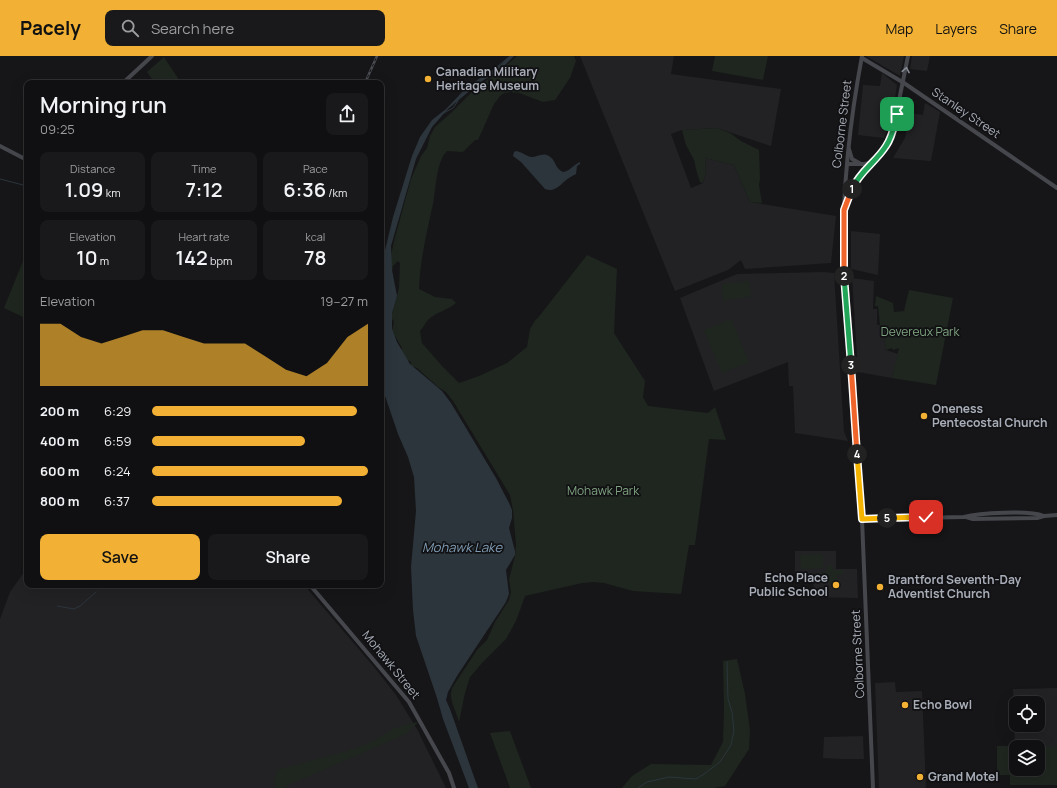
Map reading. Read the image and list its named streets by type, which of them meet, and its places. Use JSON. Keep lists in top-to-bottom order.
{
  "streets": {
    "main road": ["Stanley Street", "Colborne Street", "Mohawk Street"]
  },
  "crossings": [
    ["Stanley Street", "Colborne Street"]
  ],
  "water": ["Mohawk Lake"],
  "parks": ["Devereux Park", "Mohawk Park"],
  "places": [
    "Canadian Military Heritage Museum",
    "Oneness Pentecostal Church",
    "Echo Place Public School",
    "Brantford Seventh-Day Adventist Church",
    "Echo Bowl",
    "Grand Motel"
  ],
  "page": {
    "header": "Pacely",
    "search": "Search here",
    "nav": ["Map", "Layers", "Share"],
    "heading": ["Morning run", "09:25"],
    "stats": [
      ["Distance", "1.09 km"],
      ["Time", "7:12"],
      ["Pace", "6:36 /km"],
      ["Elevation", "10 m"],
      ["Heart rate", "142 bpm"],
      ["kcal", "78"]
    ],
    "pins": [
      "1",
      "2",
      "3",
      "4",
      "5"
    ],
    "chart": ["Elevation", "19–27 m"],
    "list": [
      {
        "name": "200 m",
        "note": "6:29"
      },
      {
        "name": "400 m",
        "note": "6:59"
      },
      {
        "name": "600 m",
        "note": "6:24"
      },
      {
        "name": "800 m",
        "note": "6:37"
      }
    ],
    "buttons": ["Save", "Share"]
  }
}
